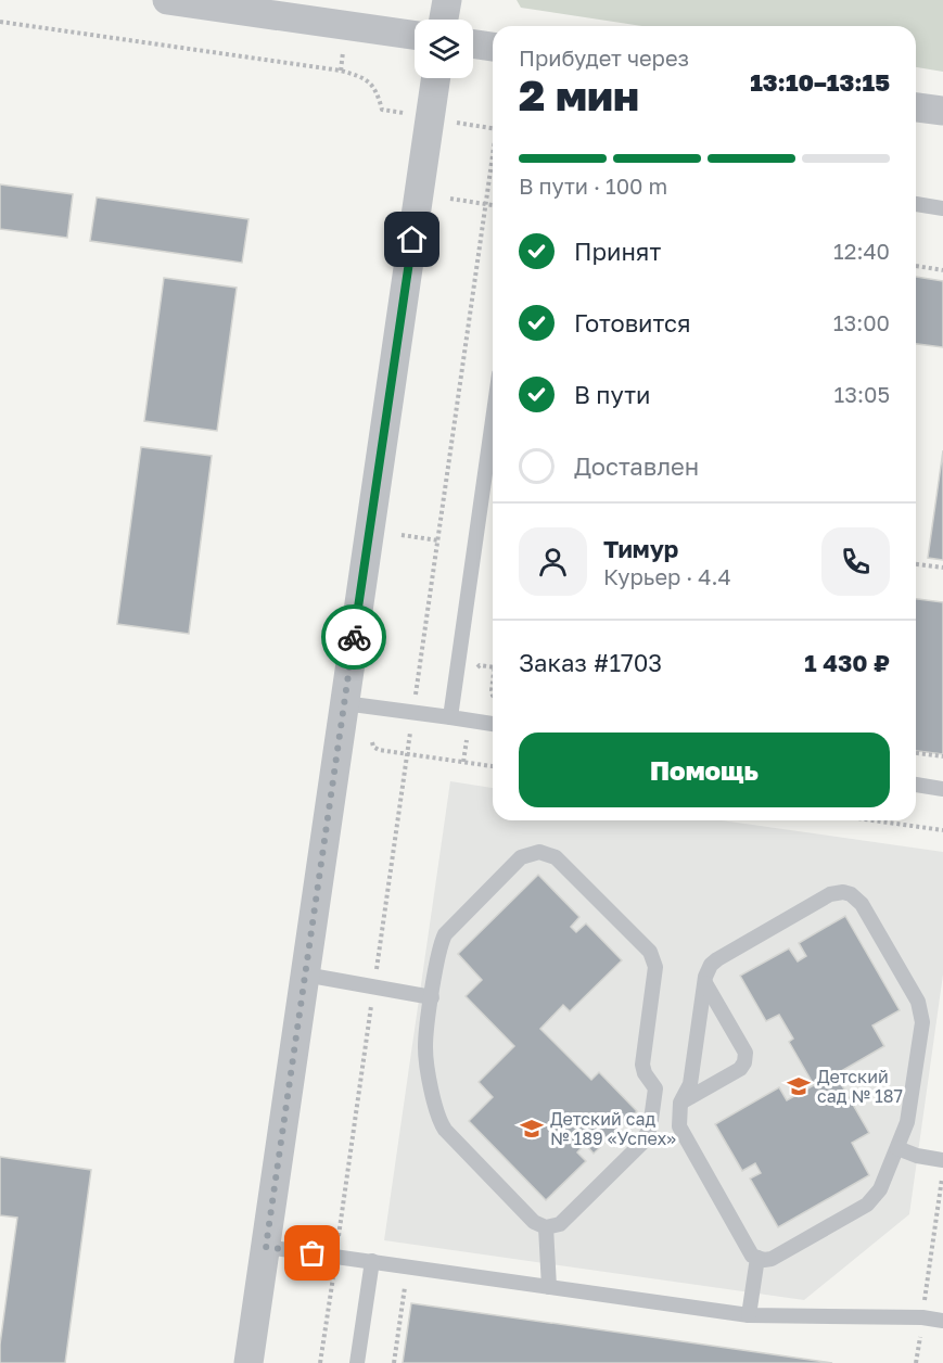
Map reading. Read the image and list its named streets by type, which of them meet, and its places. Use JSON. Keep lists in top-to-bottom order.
{
  "places": {
    "school or university": ["Детский сад № 187", "Детский сад № 189 «Успех»"]
  },
  "page": {
    "heading": ["2 мин", "Прибудет через", "13:10–13:15"],
    "panel": [
      "Тимур",
      "Курьер · 4.4",
      "Заказ #1703",
      "1 430 ₽"
    ],
    "bar": "В пути · 100 m",
    "list": [
      ["Принят", "12:40"],
      ["Готовится", "13:00"],
      ["В пути", "13:05"],
      "Доставлен"
    ],
    "buttons": "Помощь"
  }
}
